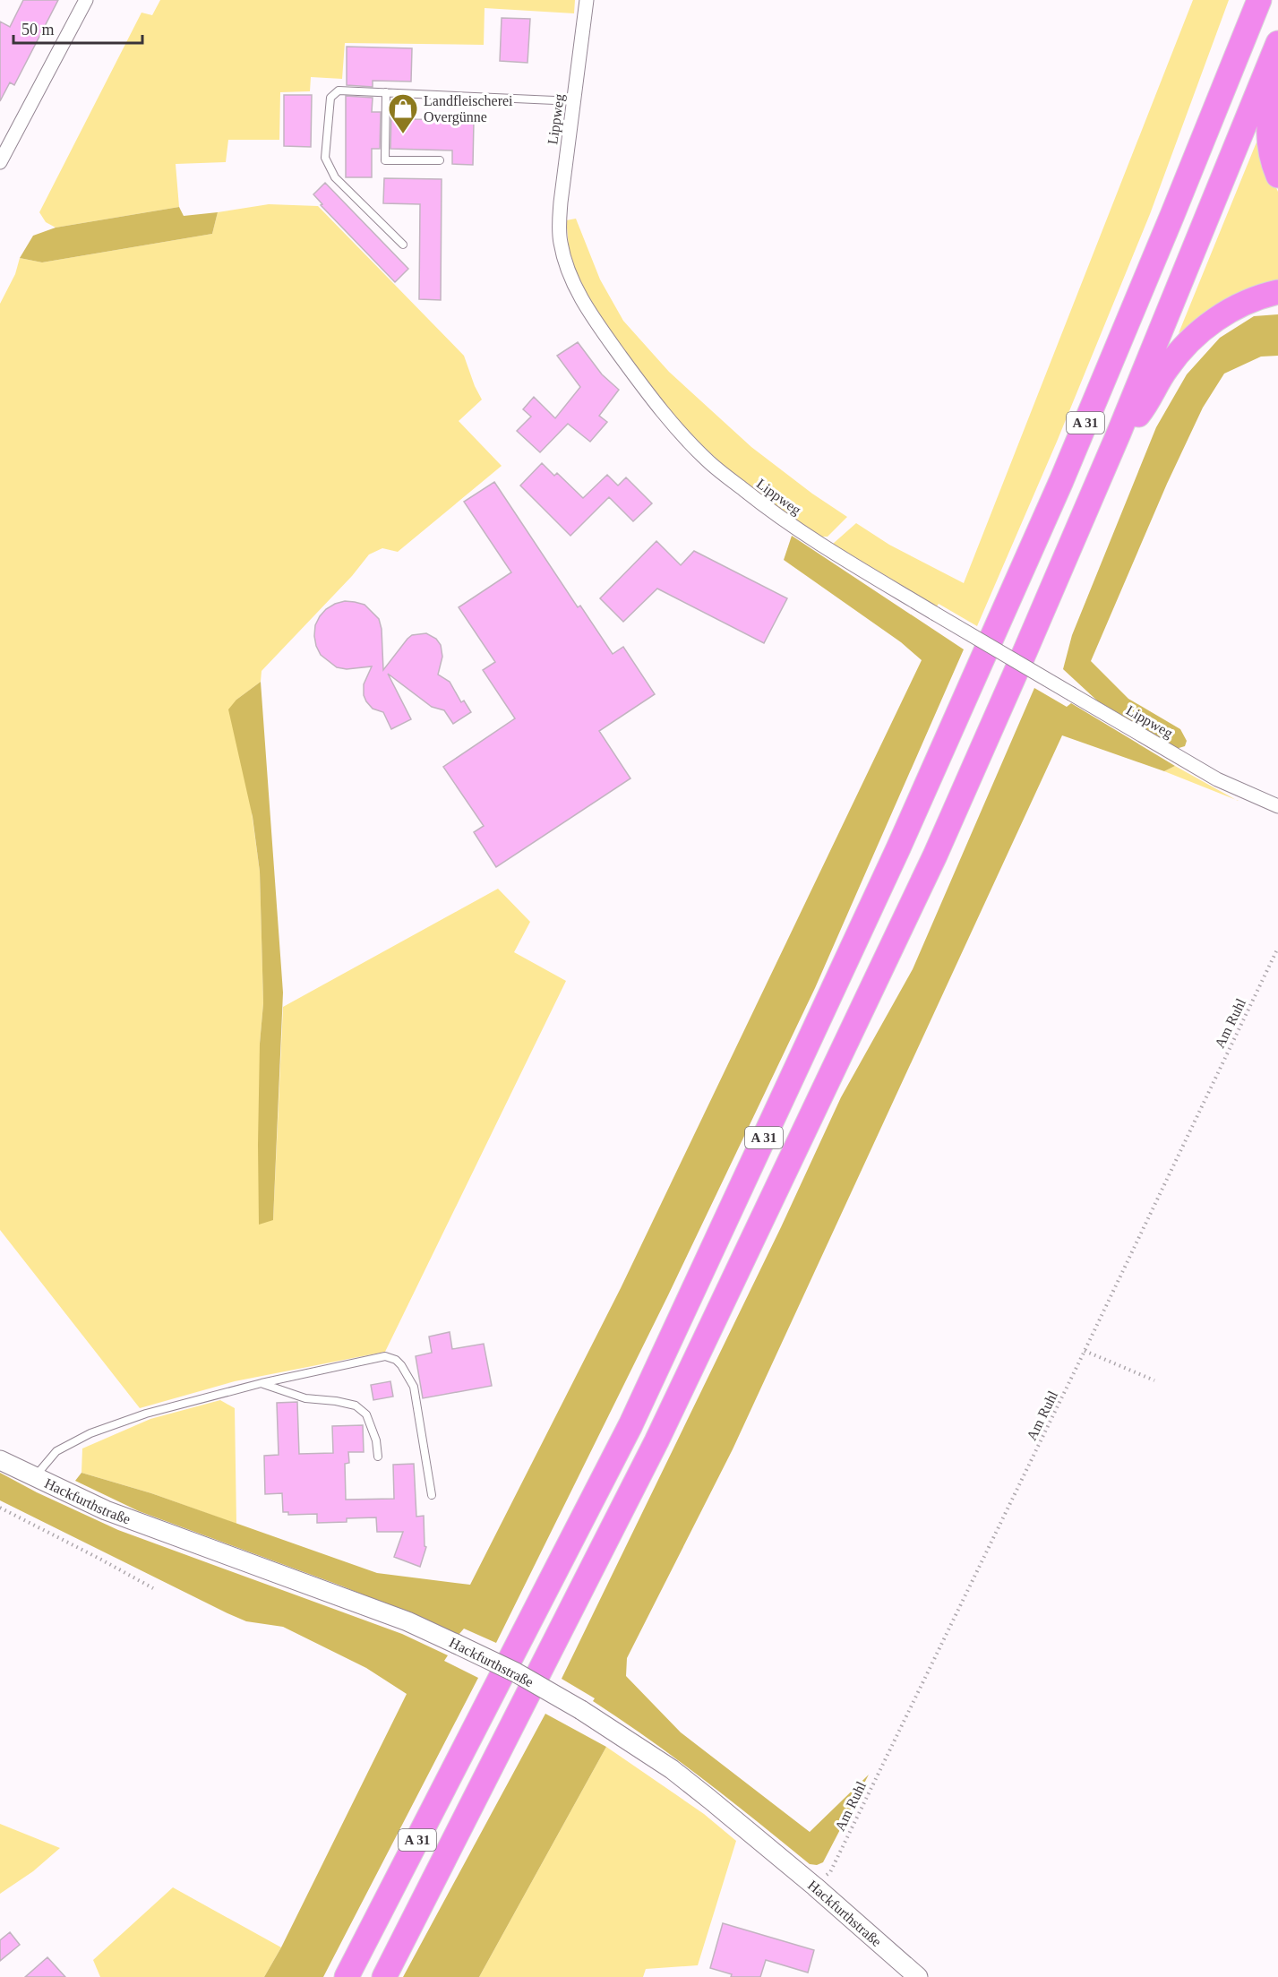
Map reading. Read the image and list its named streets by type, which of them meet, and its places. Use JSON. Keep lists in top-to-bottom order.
{
  "streets": {
    "highway": ["A 31"],
    "street": ["Lippweg", "Hackfurthstraße"],
    "path": ["Am Ruhl"]
  },
  "crossings": [
    ["Am Ruhl", "Hackfurthstraße"]
  ],
  "places": {
    "shop": ["Landfleischerei Overgünne"]
  },
  "scale_bar": "50 m"
}
